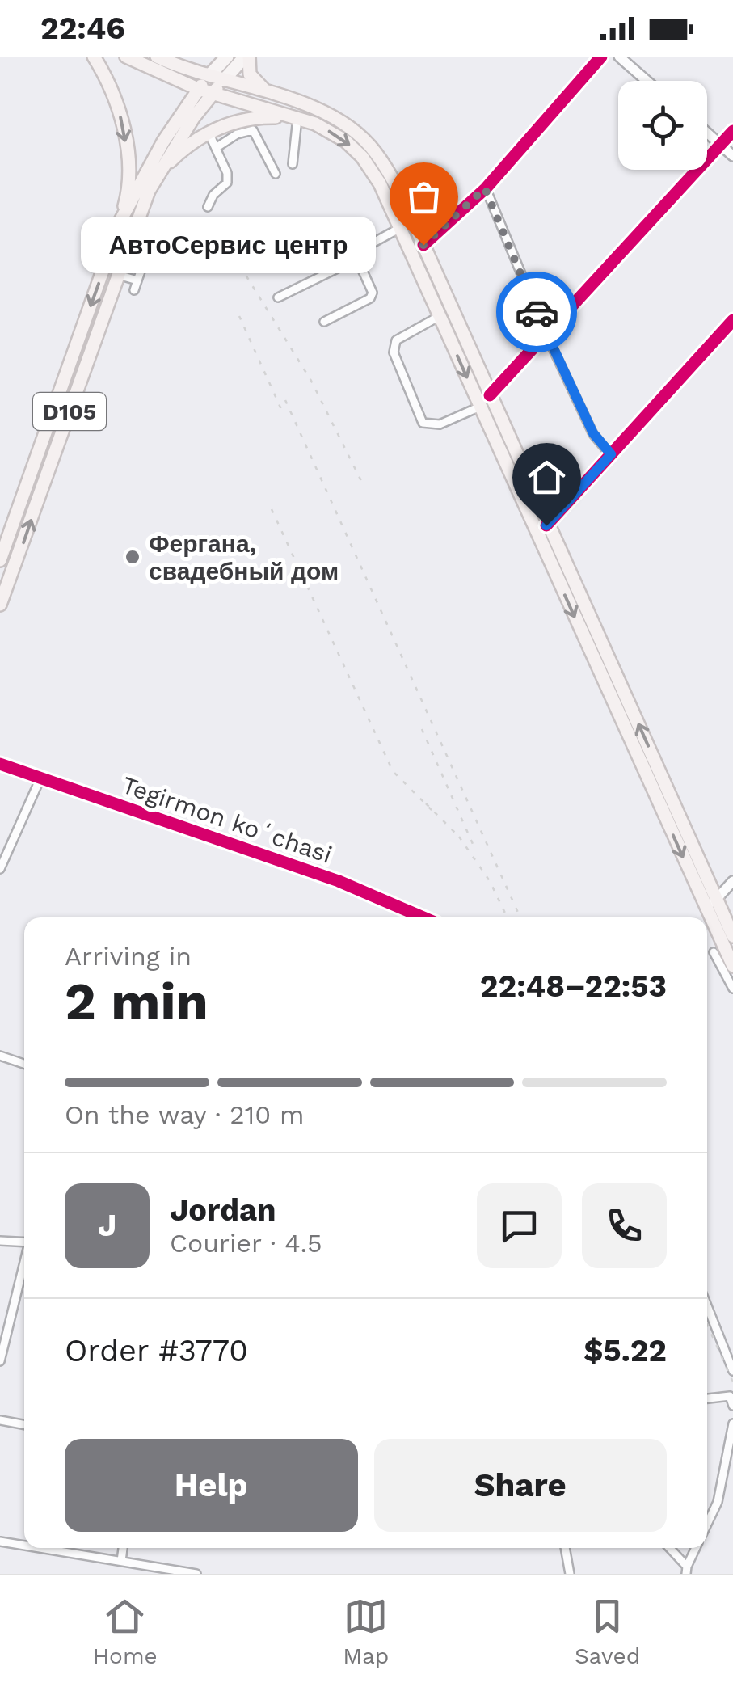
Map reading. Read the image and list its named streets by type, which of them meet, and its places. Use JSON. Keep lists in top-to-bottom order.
{
  "streets": {
    "highway": ["D105"],
    "street": ["Tegirmon koʻchasi"]
  },
  "places": ["АвтоСервис центр", "Фергана, свадебный дом"],
  "page": {
    "status": "22:46",
    "bubble": "АвтоСервис центр",
    "heading": ["2 min", "Arriving in", "22:48–22:53"],
    "panel": [
      "Jordan",
      "Courier · 4.5",
      "Order #3770",
      "$5.22"
    ],
    "bar": "On the way · 210 m",
    "round": "J",
    "buttons": ["Help", "Share"],
    "tabs": ["Home", "Map", "Saved"]
  }
}
